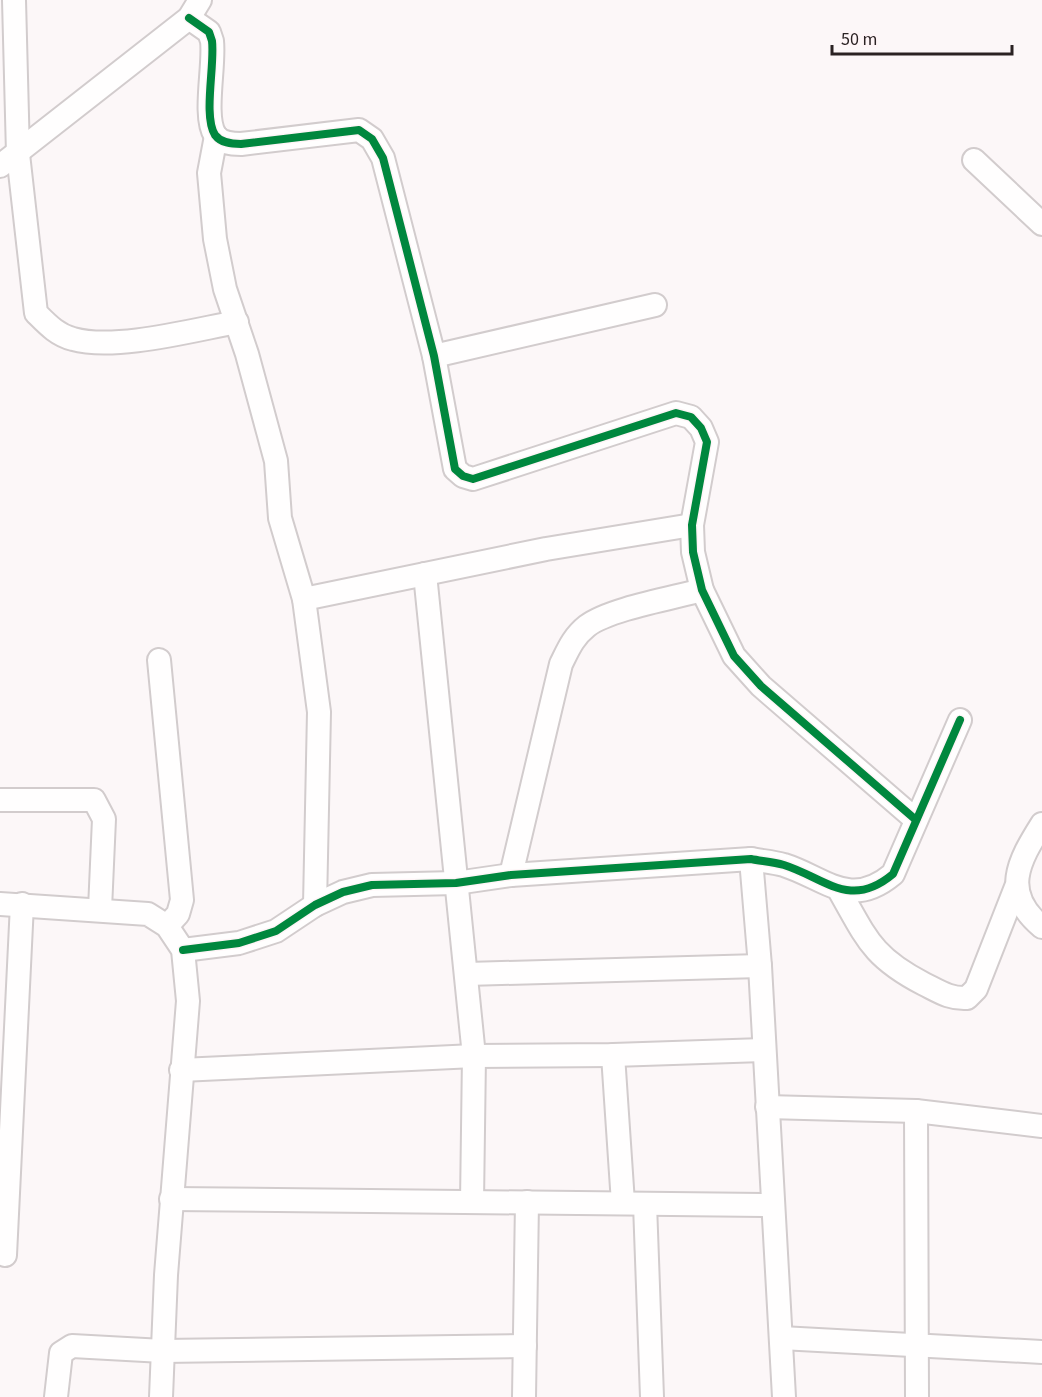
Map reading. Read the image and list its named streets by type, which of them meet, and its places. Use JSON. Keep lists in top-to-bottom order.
{
  "scale_bar": "50 m"
}
